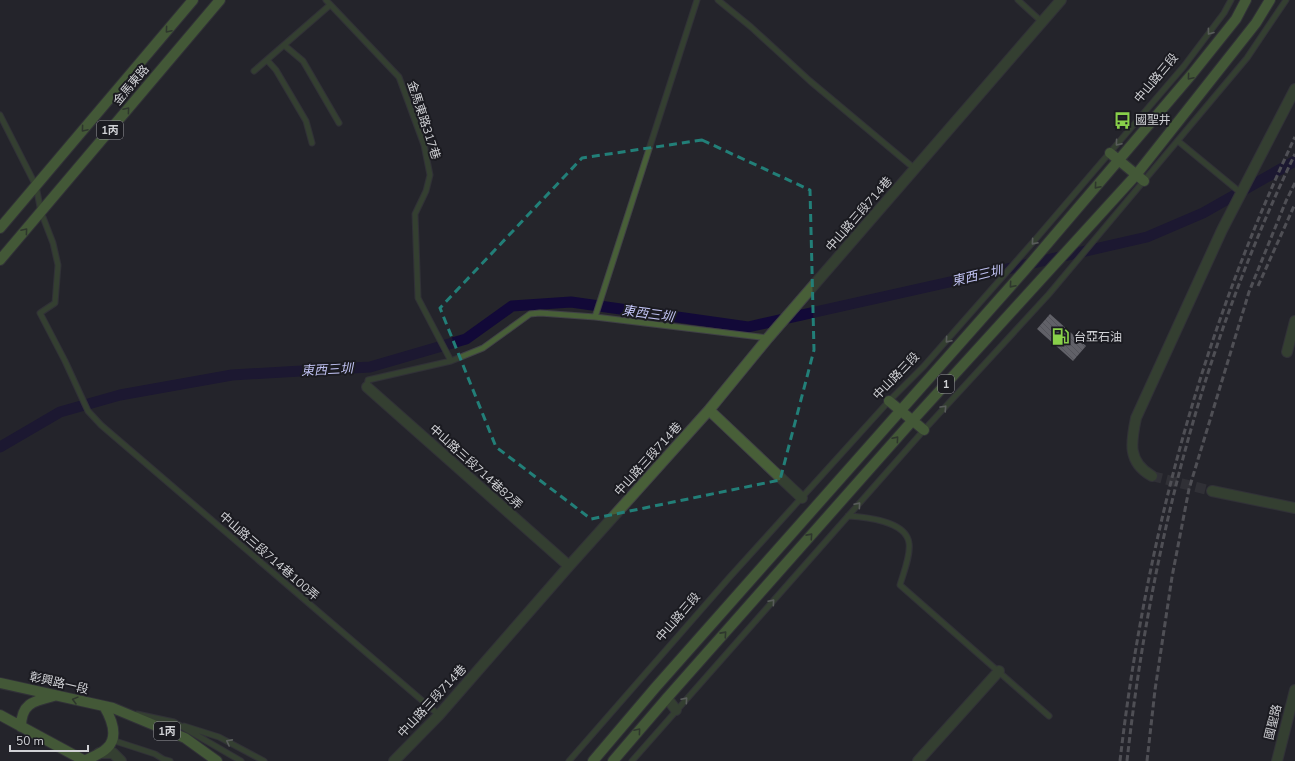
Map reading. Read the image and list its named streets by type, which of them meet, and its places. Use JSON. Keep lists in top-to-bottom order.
{
  "streets": {
    "main road": [
      "中山路三段",
      "金馬東路",
      "1丙",
      "1",
      "彰興路一段"
    ],
    "street": ["中山路三段714巷", "中山路三段714巷82弄", "國聖路"],
    "lane": ["金馬東路317巷", "中山路三段714巷100弄"]
  },
  "crossings": [
    ["金馬東路", "中山路三段714巷100弄"],
    ["中山路三段714巷", "中山路三段714巷82弄"],
    ["中山路三段714巷", "中山路三段714巷100弄"]
  ],
  "water": ["東西三圳"],
  "places": {
    "bus stop": ["國聖井"],
    "fuel station": ["台亞石油"]
  },
  "scale_bar": "50 m"
}
